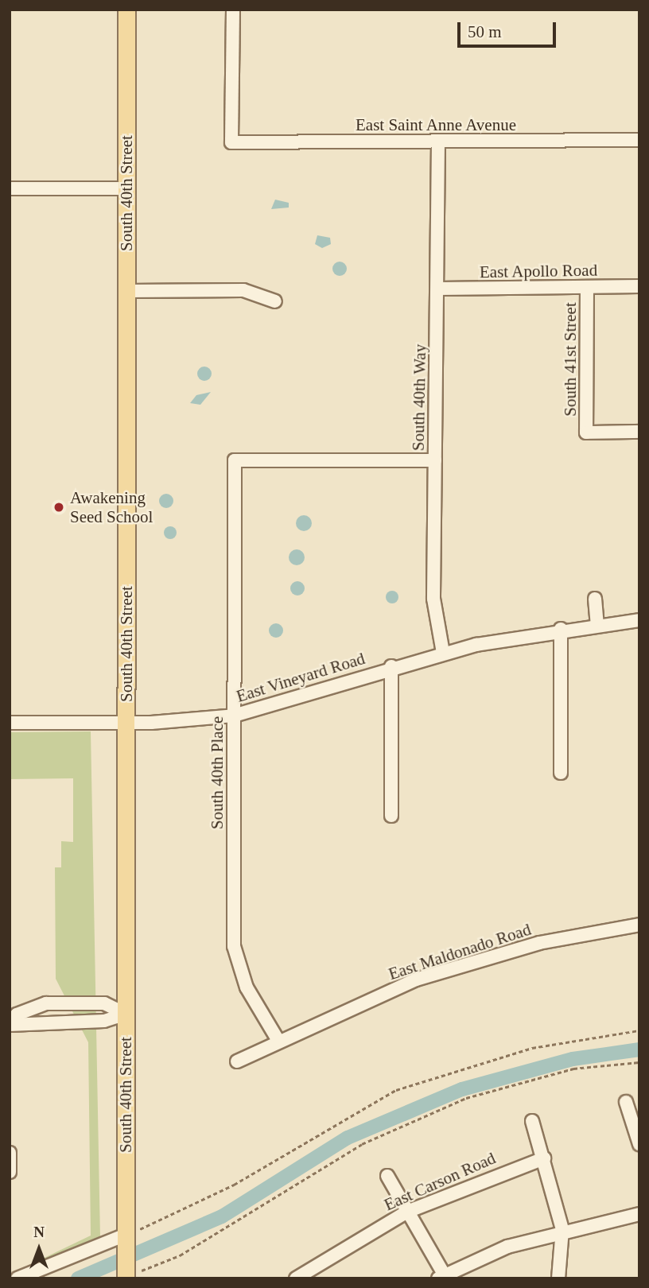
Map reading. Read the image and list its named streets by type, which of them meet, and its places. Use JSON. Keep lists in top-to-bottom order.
{
  "streets": {
    "main road": ["South 40th Street"],
    "street": [
      "East Saint Anne Avenue",
      "East Apollo Road",
      "South 41st Street",
      "South 40th Way",
      "East Vineyard Road",
      "South 40th Place",
      "East Maldonado Road",
      "East Carson Road"
    ]
  },
  "crossings": [
    ["East Saint Anne Avenue", "South 40th Way"],
    ["South 40th Street", "East Vineyard Road"],
    ["East Apollo Road", "South 41st Street"],
    ["East Apollo Road", "South 40th Way"],
    ["South 40th Way", "East Vineyard Road"],
    ["South 40th Way", "South 40th Place"],
    ["East Vineyard Road", "South 40th Place"],
    ["South 40th Place", "East Maldonado Road"]
  ],
  "places": ["Awakening Seed School"],
  "scale_bar": "50 m",
  "north": "top"
}
